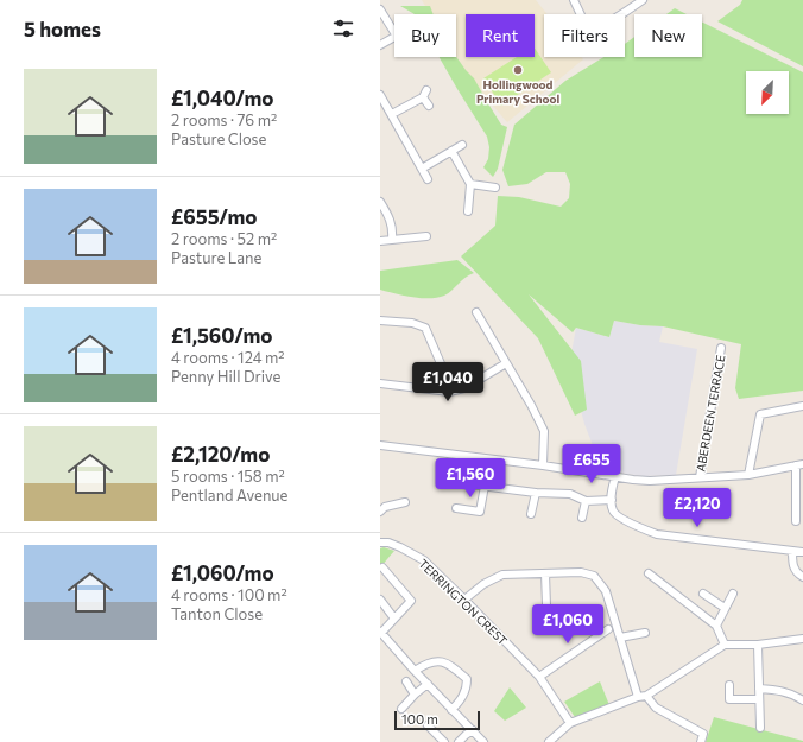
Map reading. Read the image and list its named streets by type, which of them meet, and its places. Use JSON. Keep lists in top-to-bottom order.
{
  "streets": {
    "street": ["ABERDEEN TERRACE", "TERRINGTON CREST"]
  },
  "places": ["Hollingwood Primary School"],
  "scale_bar": "100 m",
  "north": "bottom left",
  "page": {
    "heading": "5 homes",
    "chip": [
      "Buy",
      "Rent",
      "Filters",
      "New"
    ],
    "list": [
      {
        "name": "£1,040/mo",
        "note": "2 rooms · 76 m² · Pasture Close"
      },
      {
        "name": "£655/mo",
        "note": "2 rooms · 52 m² · Pasture Lane"
      },
      {
        "name": "£1,560/mo",
        "note": "4 rooms · 124 m² · Penny Hill Drive"
      },
      {
        "name": "£2,120/mo",
        "note": "5 rooms · 158 m² · Pentland Avenue"
      },
      {
        "name": "£1,060/mo",
        "note": "4 rooms · 100 m² · Tanton Close"
      }
    ],
    "price": [
      "£1,040",
      "£655",
      "£1,560",
      "£2,120",
      "£1,060"
    ],
    "scale": "100 m"
  }
}
